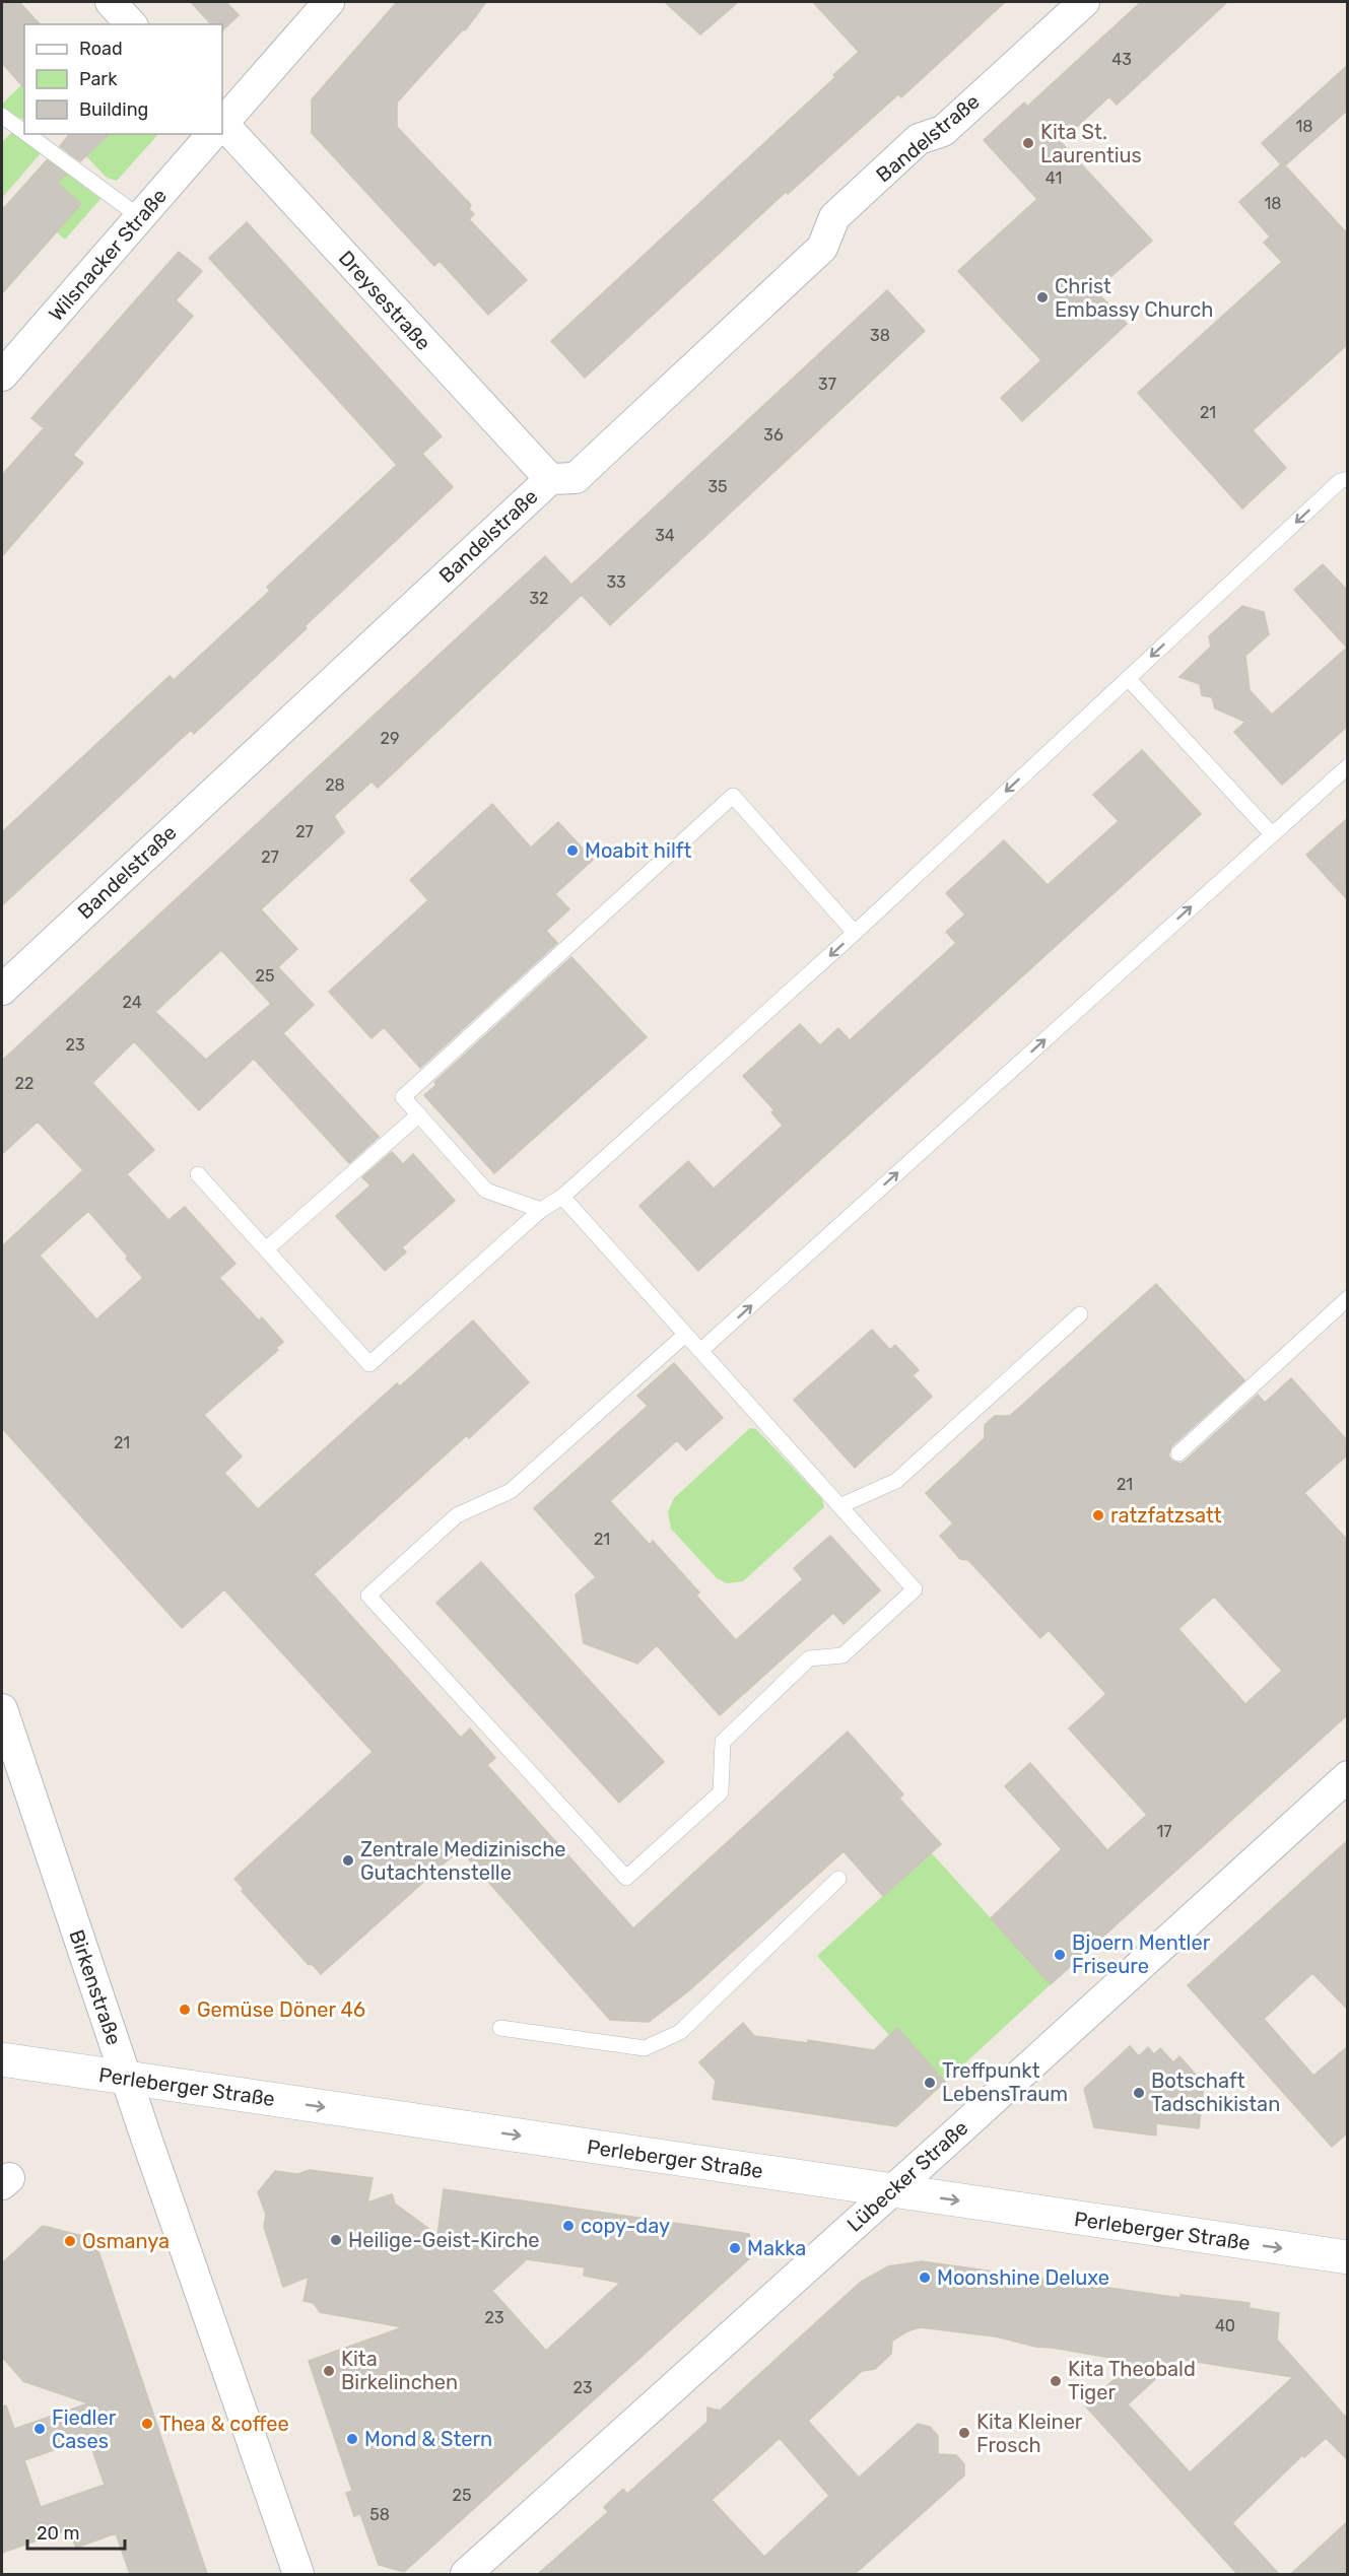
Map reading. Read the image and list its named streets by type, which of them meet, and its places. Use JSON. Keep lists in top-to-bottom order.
{
  "streets": {
    "main road": ["Perleberger Straße"],
    "street": [
      "Bandelstraße",
      "Wilsnacker Straße",
      "Dreysestraße",
      "Birkenstraße",
      "Lübecker Straße"
    ]
  },
  "crossings": [
    ["Bandelstraße", "Dreysestraße"],
    ["Birkenstraße", "Perleberger Straße"],
    ["Perleberger Straße", "Lübecker Straße"]
  ],
  "one_way": ["Perleberger Straße"],
  "places": [
    "Kita St. Laurentius",
    "Christ Embassy Church",
    "Moabit hilft",
    "ratzfatzsatt",
    "Zentrale Medizinische Gutachtenstelle",
    "Bjoern Mentler Friseure",
    "Gemüse Döner 46",
    "Treffpunkt LebensTraum",
    "Botschaft Tadschikistan",
    "copy-day",
    "Heilige-Geist-Kirche",
    "Osmanya",
    "Makka",
    "Moonshine Deluxe",
    "Kita Birkelinchen",
    "Kita Theobald Tiger",
    "Thea & coffee",
    "Fiedler Cases",
    "Kita Kleiner Frosch",
    "Mond & Stern"
  ],
  "house_numbers": [
    "43",
    "18",
    "41",
    "18",
    "38",
    "37",
    "21",
    "36",
    "35",
    "34",
    "33",
    "32",
    "29",
    "28",
    "27",
    "27",
    "25",
    "24",
    "23",
    "22",
    "21",
    "21",
    "21",
    "17",
    "23",
    "40",
    "23",
    "25",
    "58"
  ],
  "legend": ["Road", "Park", "Building"],
  "scale_bar": "20 m"
}
